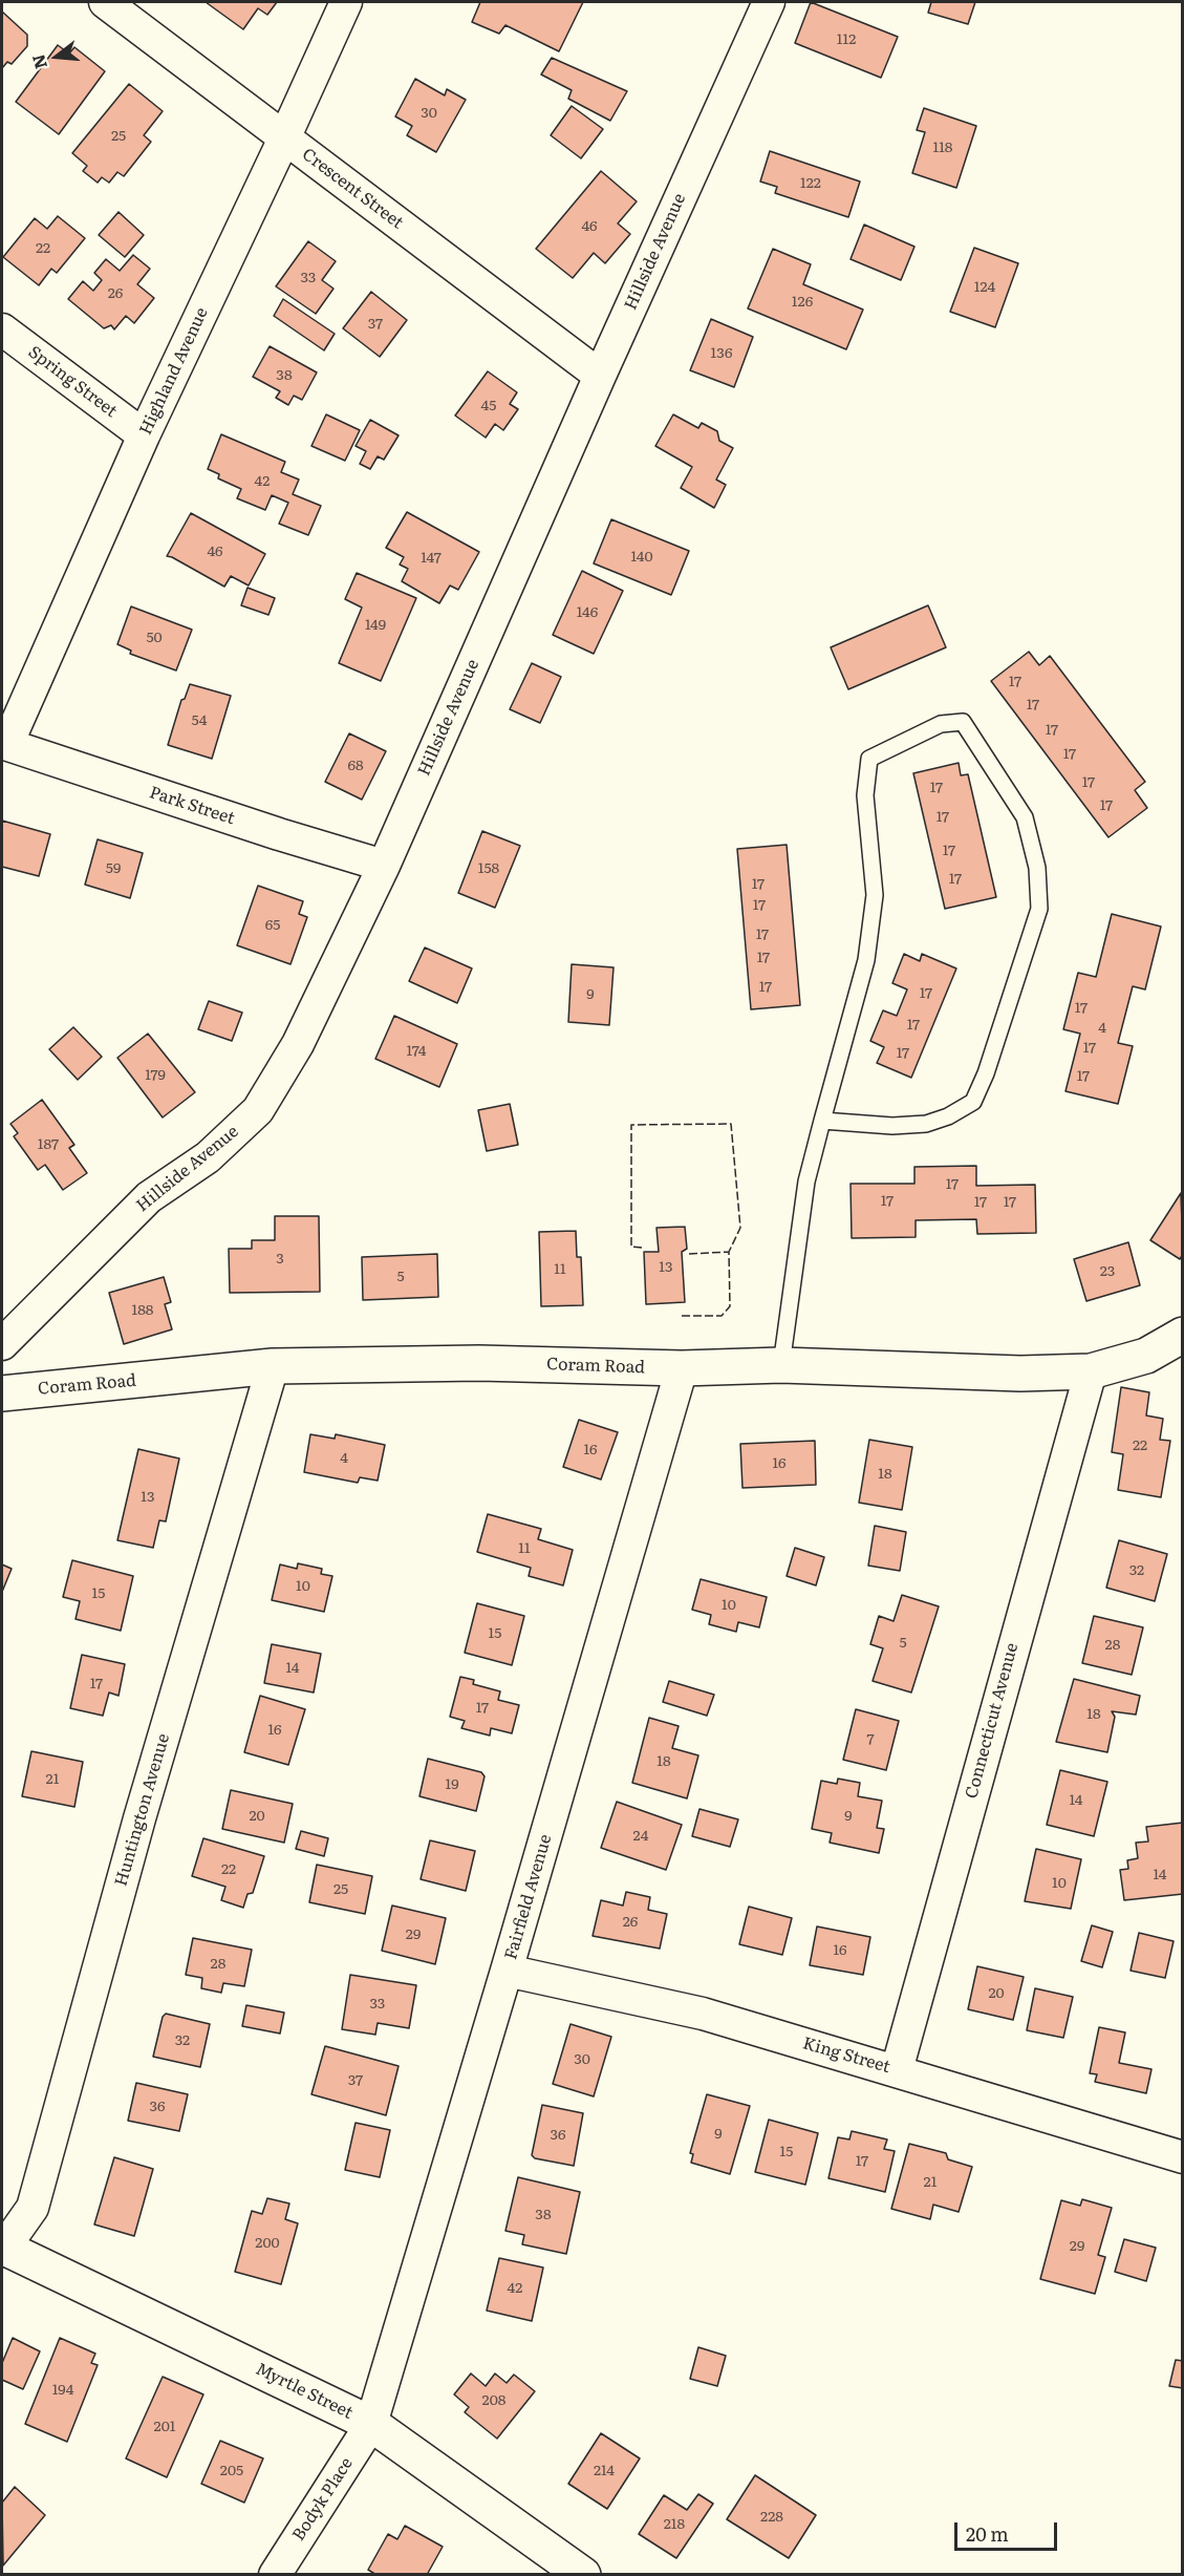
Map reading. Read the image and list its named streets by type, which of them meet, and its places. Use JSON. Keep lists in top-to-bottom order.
{
  "streets": {
    "street": [
      "Crescent Street",
      "Hillside Avenue",
      "Highland Avenue",
      "Spring Street",
      "Park Street",
      "Coram Road",
      "Connecticut Avenue",
      "Huntington Avenue",
      "Fairfield Avenue",
      "King Street",
      "Myrtle Street",
      "Bodyk Place"
    ]
  },
  "crossings": [
    ["Crescent Street", "Hillside Avenue"],
    ["Crescent Street", "Highland Avenue"],
    ["Hillside Avenue", "Park Street"],
    ["Highland Avenue", "Spring Street"],
    ["Highland Avenue", "Park Street"],
    ["Coram Road", "Connecticut Avenue"],
    ["Coram Road", "Huntington Avenue"],
    ["Coram Road", "Fairfield Avenue"],
    ["Connecticut Avenue", "King Street"],
    ["Huntington Avenue", "Myrtle Street"],
    ["Fairfield Avenue", "King Street"],
    ["Fairfield Avenue", "Myrtle Street"],
    ["Fairfield Avenue", "Bodyk Place"],
    ["Myrtle Street", "Bodyk Place"]
  ],
  "house_numbers": [
    "112",
    "30",
    "25",
    "118",
    "122",
    "46",
    "22",
    "33",
    "124",
    "26",
    "126",
    "37",
    "136",
    "38",
    "45",
    "42",
    "46",
    "140",
    "147",
    "146",
    "149",
    "50",
    "17",
    "17",
    "54",
    "17",
    "17",
    "68",
    "17",
    "17",
    "17",
    "17",
    "17",
    "59",
    "158",
    "17",
    "17",
    "17",
    "65",
    "17",
    "17",
    "17",
    "17",
    "9",
    "17",
    "17",
    "4",
    "17",
    "174",
    "17",
    "179",
    "17",
    "187",
    "17",
    "17",
    "17",
    "17",
    "3",
    "13",
    "11",
    "23",
    "5",
    "188",
    "22",
    "16",
    "4",
    "16",
    "18",
    "13",
    "11",
    "32",
    "10",
    "15",
    "10",
    "15",
    "5",
    "28",
    "14",
    "17",
    "17",
    "18",
    "16",
    "7",
    "18",
    "21",
    "19",
    "14",
    "20",
    "9",
    "24",
    "22",
    "14",
    "10",
    "25",
    "26",
    "29",
    "16",
    "28",
    "20",
    "33",
    "32",
    "30",
    "37",
    "36",
    "9",
    "36",
    "15",
    "17",
    "21",
    "38",
    "200",
    "29",
    "42",
    "194",
    "208",
    "201",
    "205",
    "214",
    "228",
    "218"
  ],
  "scale_bar": "20 m",
  "north": "left"
}
